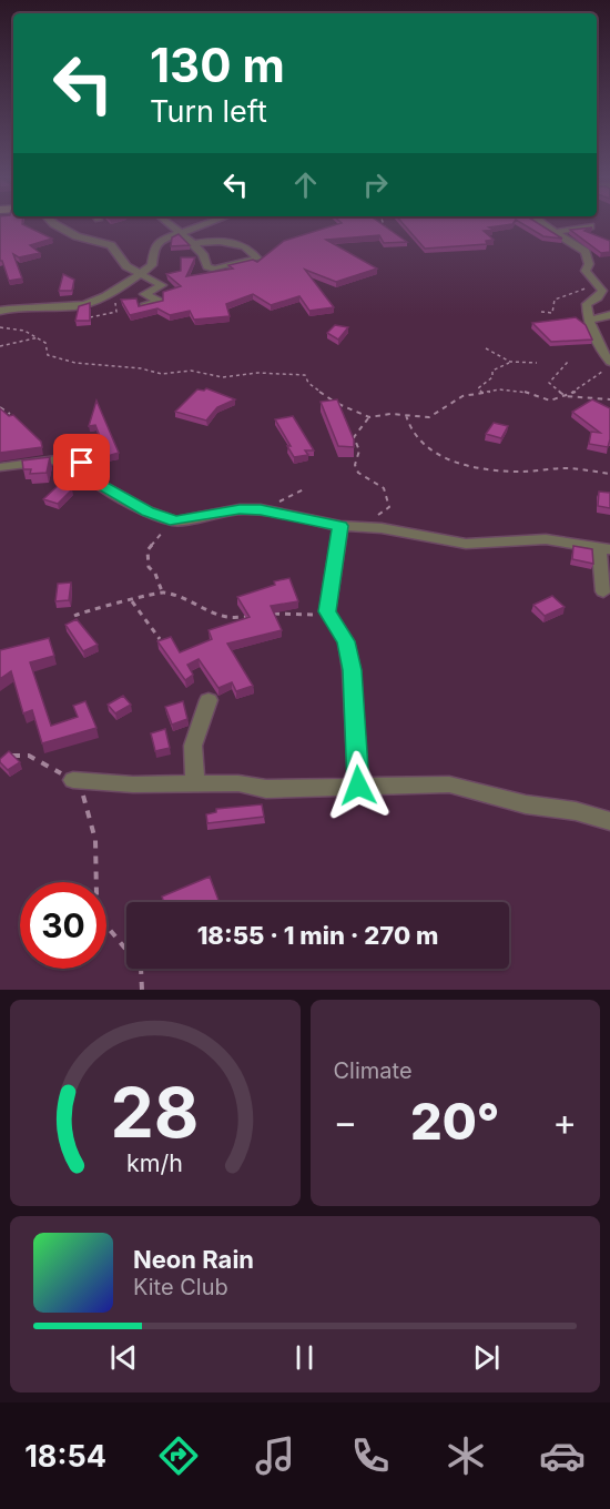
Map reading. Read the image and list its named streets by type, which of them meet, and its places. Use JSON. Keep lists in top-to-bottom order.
{
  "page": {
    "turn": ["130 m", "Turn left"],
    "limit": "30",
    "trip": "18:55 · 1 min · 270 m",
    "tile": "Climate",
    "heat": ["−", "20°", "+"],
    "song": ["Neon Rain", "Kite Club"],
    "tabs": "18:54",
    "gauge": ["28", "km/h"]
  }
}
